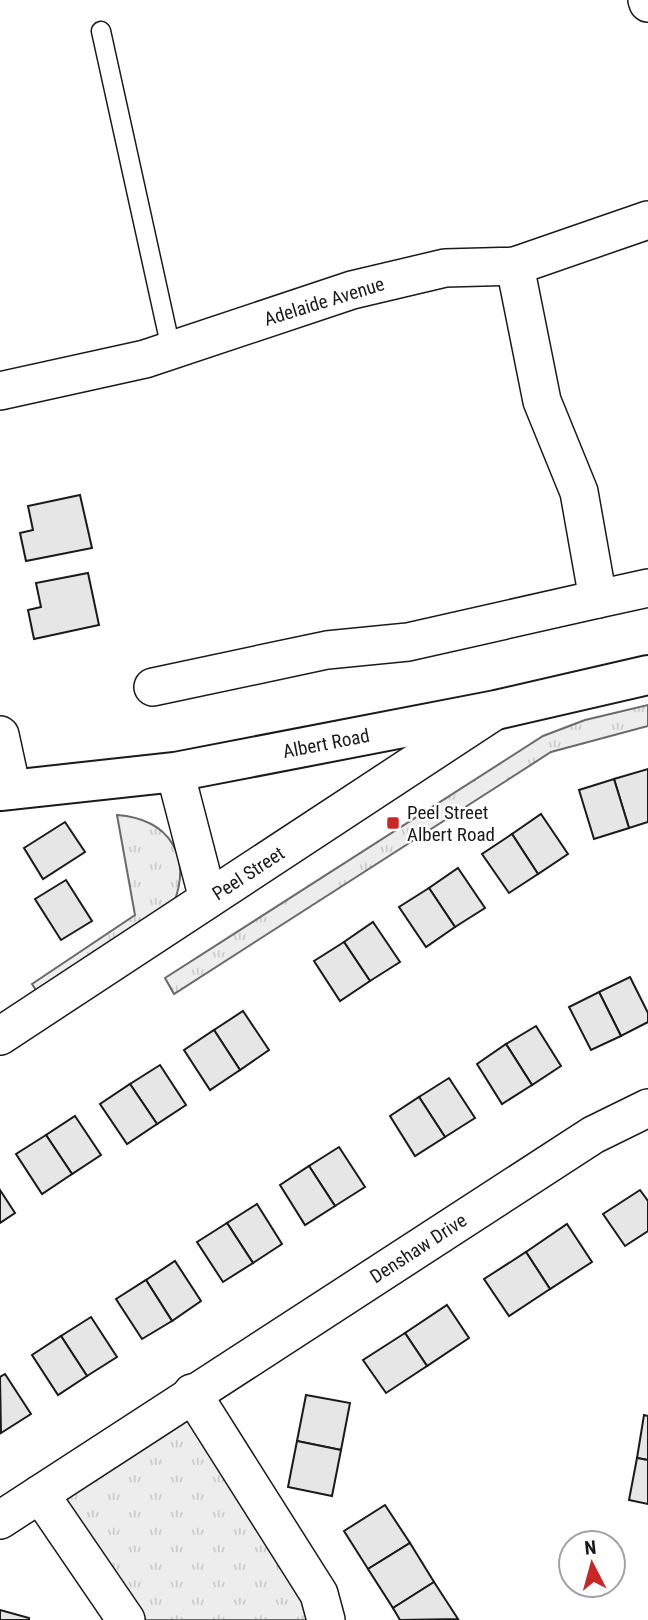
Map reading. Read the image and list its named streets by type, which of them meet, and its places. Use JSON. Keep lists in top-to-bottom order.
{
  "streets": {
    "street": [
      "Adelaide Avenue",
      "Albert Road",
      "Peel Street",
      "Denshaw Drive"
    ]
  },
  "crossings": [
    ["Albert Road", "Peel Street"]
  ],
  "places": {
    "transit": ["Peel Street Albert Road"]
  },
  "north": "top"
}
